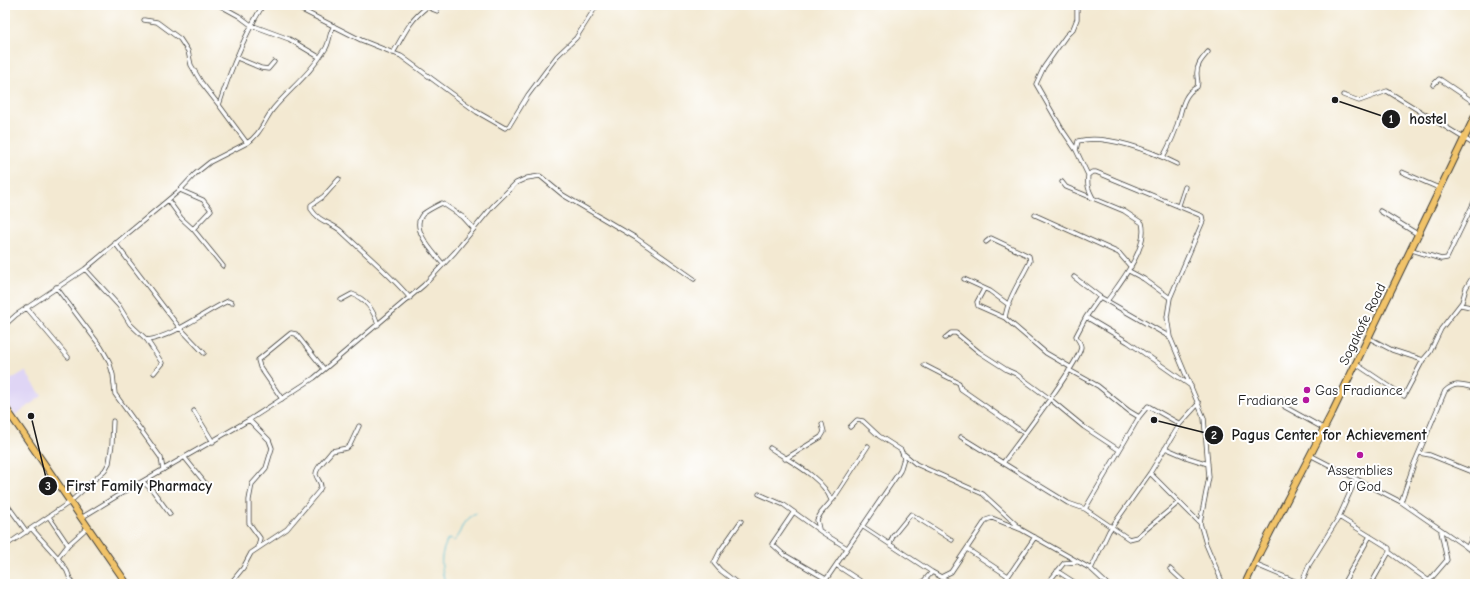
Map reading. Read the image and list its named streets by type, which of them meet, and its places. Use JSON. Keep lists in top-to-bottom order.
{
  "streets": {
    "main road": ["Sogakofe Road"]
  },
  "places": [
    "hostel",
    "Gas Fradiance",
    "Fradiance",
    "First Family Pharmacy",
    "Pagus Center for Achievement",
    "Assemblies Of God"
  ]
}
